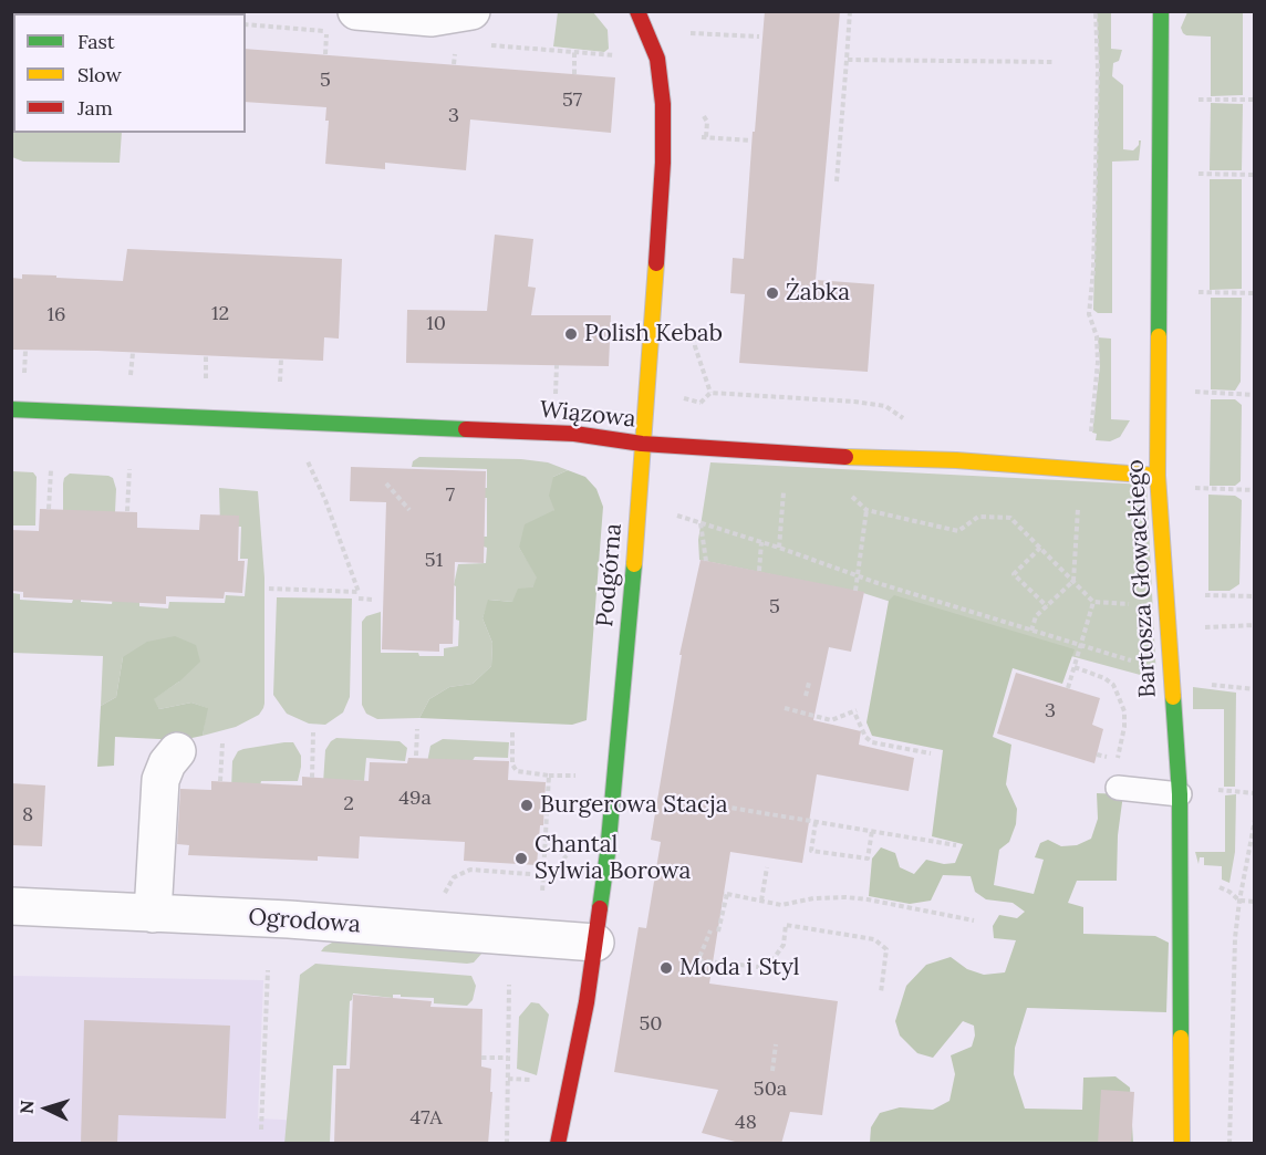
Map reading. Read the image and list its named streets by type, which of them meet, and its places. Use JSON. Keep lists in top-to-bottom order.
{
  "streets": {
    "street": [
      "Wiązowa",
      "Podgórna",
      "Bartosza Głowackiego",
      "Ogrodowa"
    ]
  },
  "crossings": [
    ["Wiązowa", "Podgórna"],
    ["Wiązowa", "Bartosza Głowackiego"],
    ["Podgórna", "Ogrodowa"]
  ],
  "places": [
    "Żabka",
    "Polish Kebab",
    "Burgerowa Stacja",
    "Chantal Sylwia Borowa",
    "Moda i Styl"
  ],
  "house_numbers": [
    "5",
    "57",
    "3",
    "12",
    "16",
    "10",
    "7",
    "51",
    "5",
    "3",
    "49a",
    "2",
    "8",
    "50",
    "50a",
    "47A",
    "48"
  ],
  "legend": ["Fast", "Slow", "Jam"],
  "north": "left"
}
